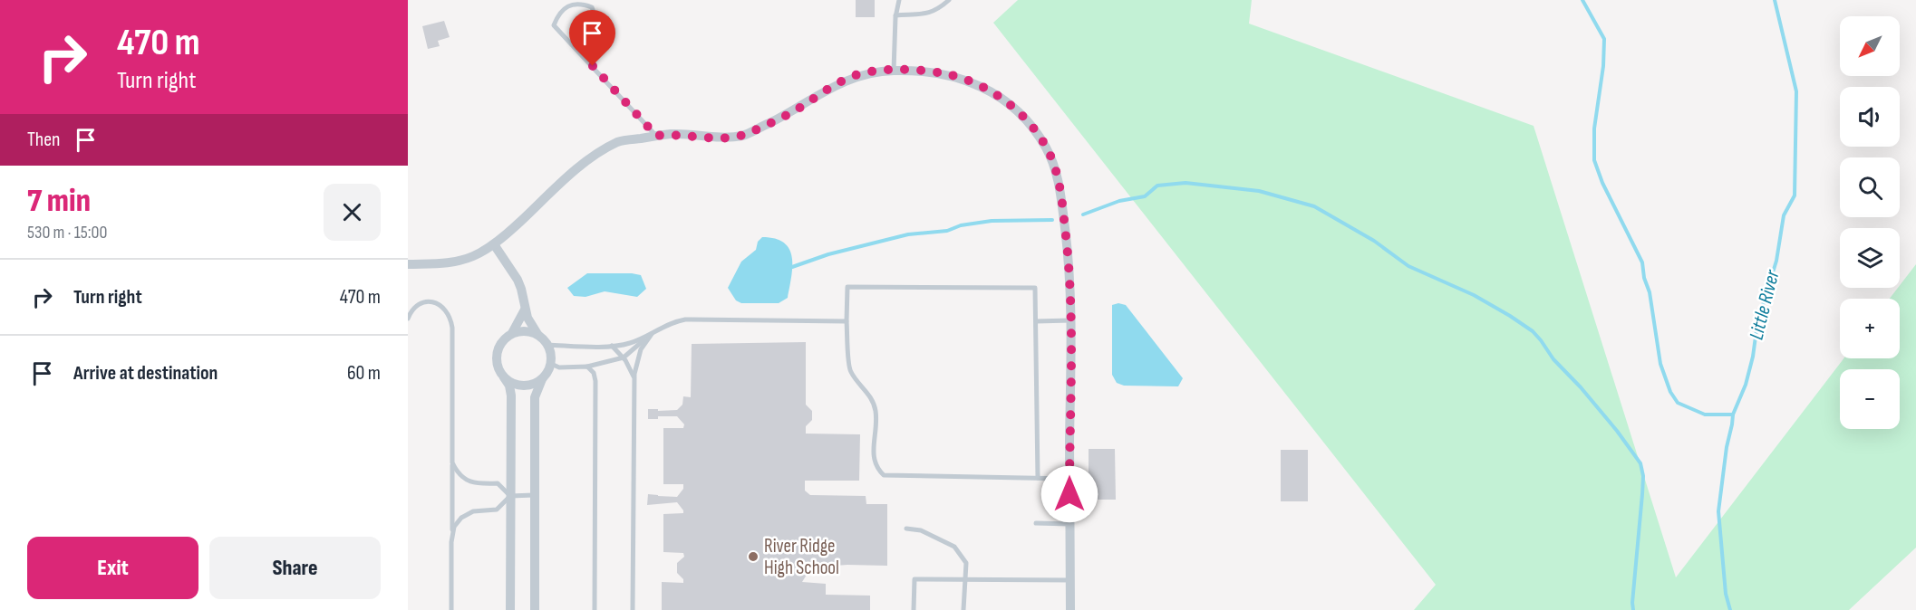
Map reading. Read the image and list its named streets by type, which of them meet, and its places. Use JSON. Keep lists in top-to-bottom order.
{
  "water": ["Little River"],
  "places": ["River Ridge High School"],
  "north": "bottom left",
  "page": {
    "turn": ["470 m", "Turn right"],
    "map_buttons": ["+", "−"],
    "then": "Then",
    "heading": ["7 min", "530 m · 15:00"],
    "list": [
      {
        "name": "Turn right",
        "value": "470 m"
      },
      {
        "name": "Arrive at destination",
        "value": "60 m"
      }
    ],
    "buttons": ["Exit", "Share"]
  }
}
